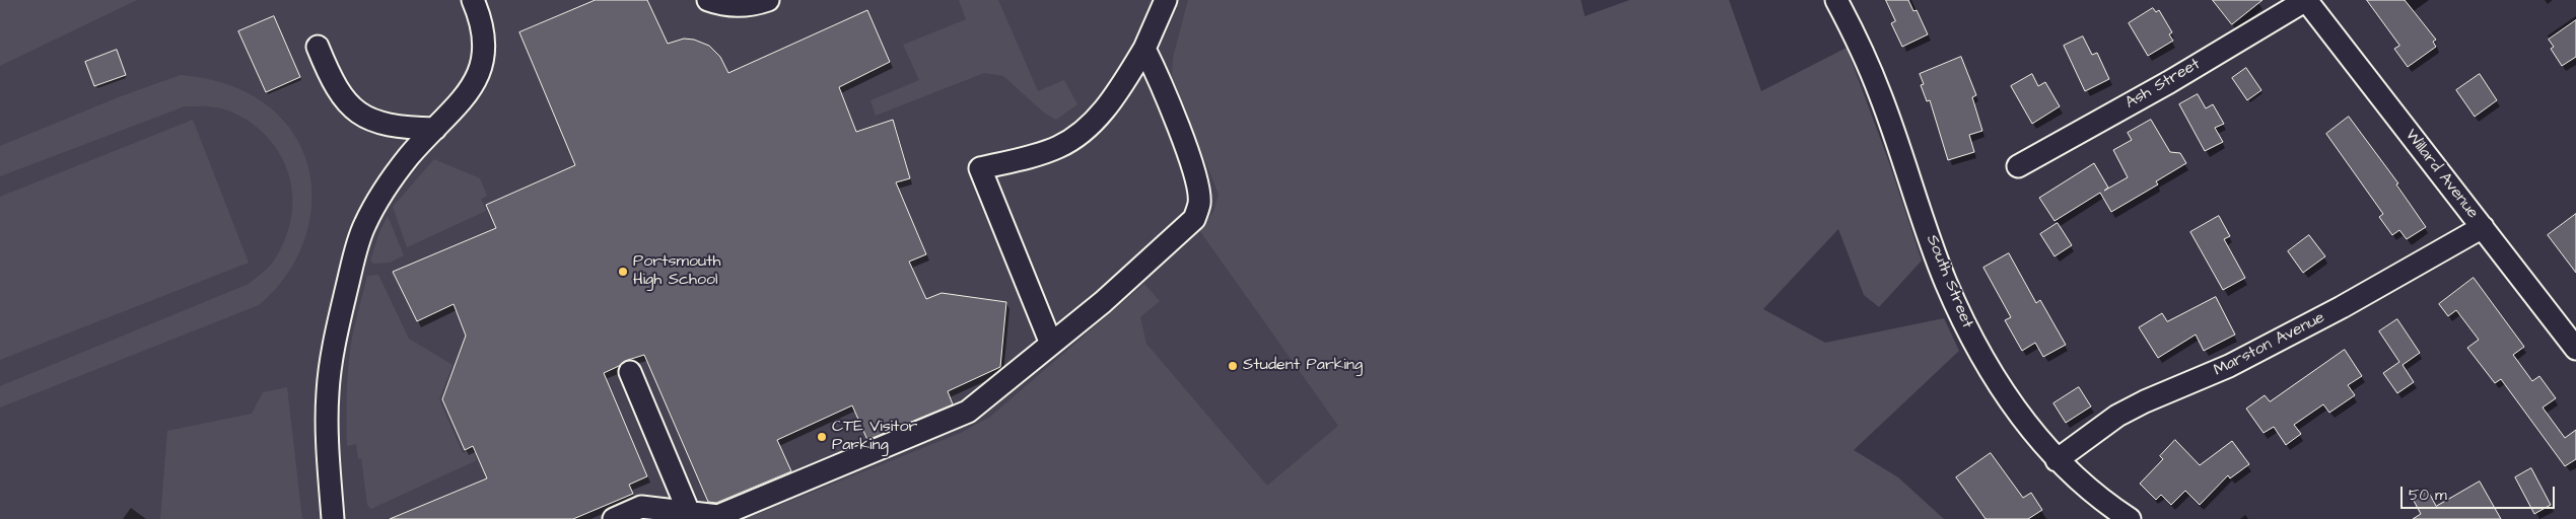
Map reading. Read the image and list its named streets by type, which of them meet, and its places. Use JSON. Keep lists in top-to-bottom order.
{
  "streets": {
    "street": [
      "Ash Street",
      "Willard Avenue",
      "South Street",
      "Marston Avenue"
    ]
  },
  "crossings": [
    ["Ash Street", "Willard Avenue"],
    ["Willard Avenue", "Marston Avenue"],
    ["South Street", "Marston Avenue"]
  ],
  "places": ["Portsmouth High School", "Student Parking", "CTE Visitor Parking"],
  "scale_bar": "50 m"
}
